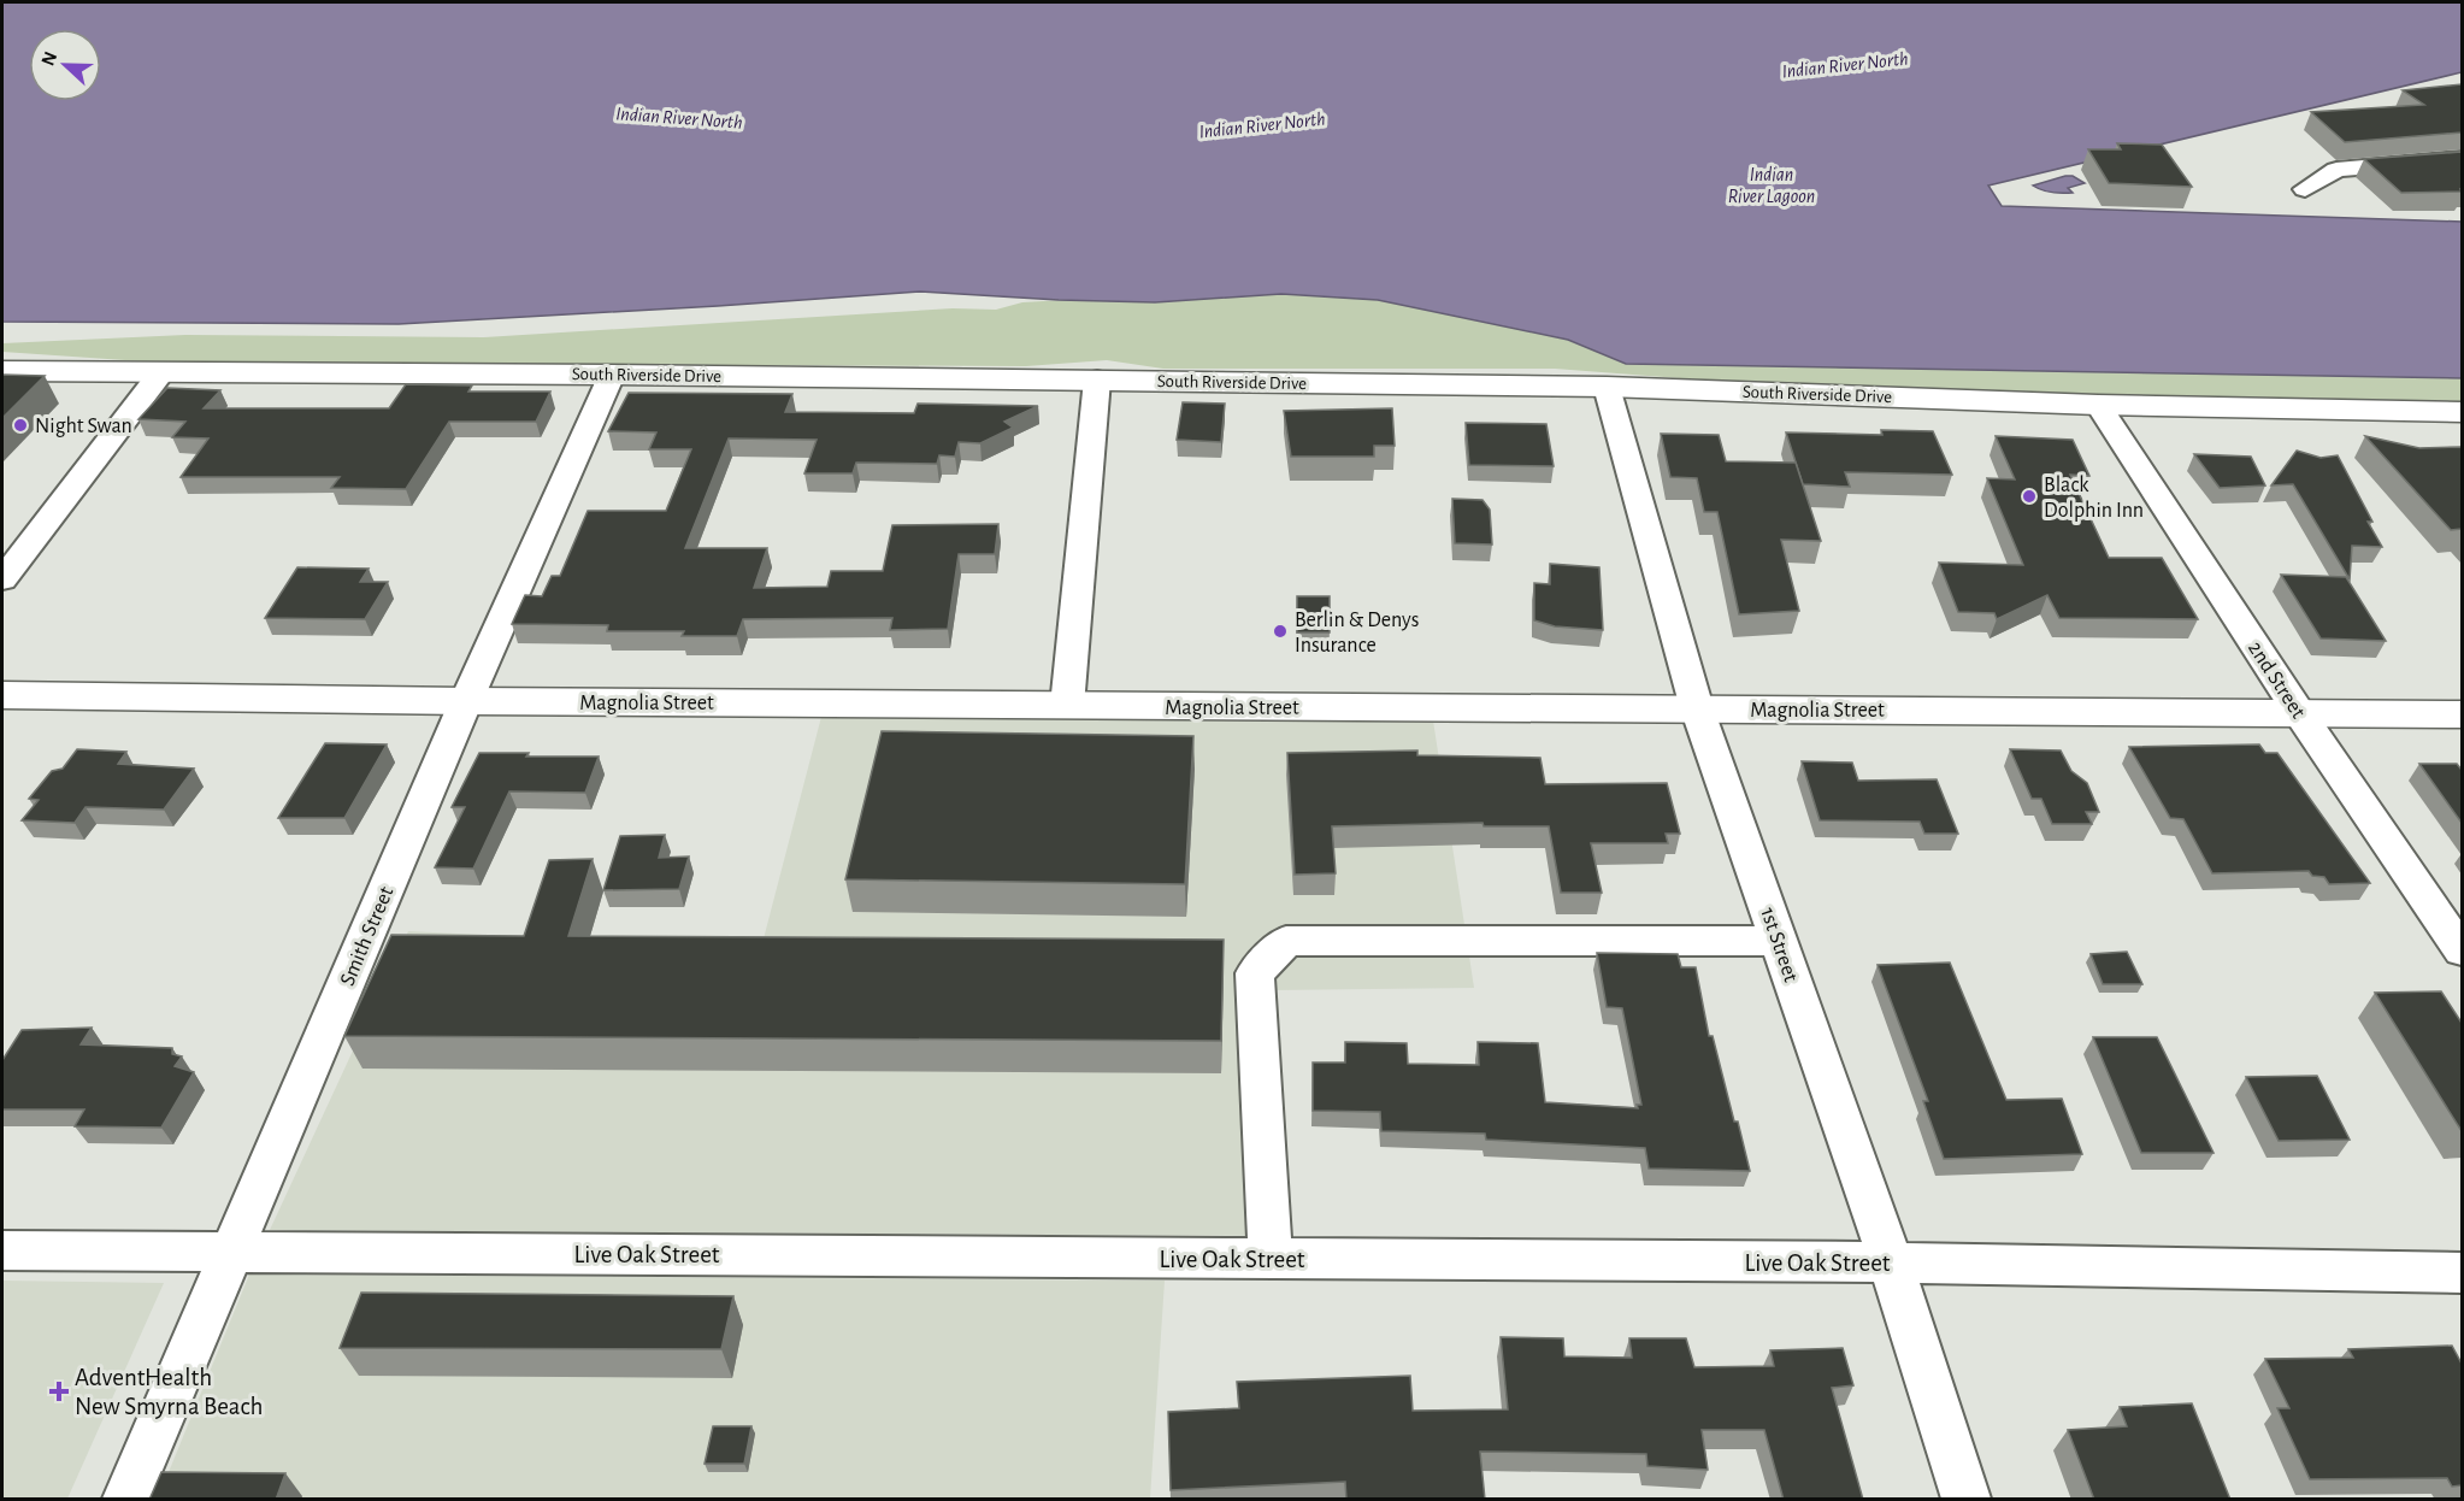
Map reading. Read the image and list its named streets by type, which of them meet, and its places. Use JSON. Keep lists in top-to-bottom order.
{
  "streets": {
    "street": [
      "South Riverside Drive",
      "2nd Street",
      "Magnolia Street",
      "Smith Street",
      "1st Street",
      "Live Oak Street"
    ]
  },
  "crossings": [
    ["South Riverside Drive", "2nd Street"],
    ["South Riverside Drive", "Smith Street"],
    ["South Riverside Drive", "1st Street"],
    ["2nd Street", "Magnolia Street"],
    ["Magnolia Street", "Smith Street"],
    ["Magnolia Street", "1st Street"],
    ["Smith Street", "Live Oak Street"],
    ["1st Street", "Live Oak Street"]
  ],
  "water": ["Indian River North", "Indian River Lagoon"],
  "places": {
    "other": ["Night Swan", "Black Dolphin Inn", "Berlin & Denys Insurance"],
    "health": ["AdventHealth New Smyrna Beach"]
  },
  "north": "left"
}
